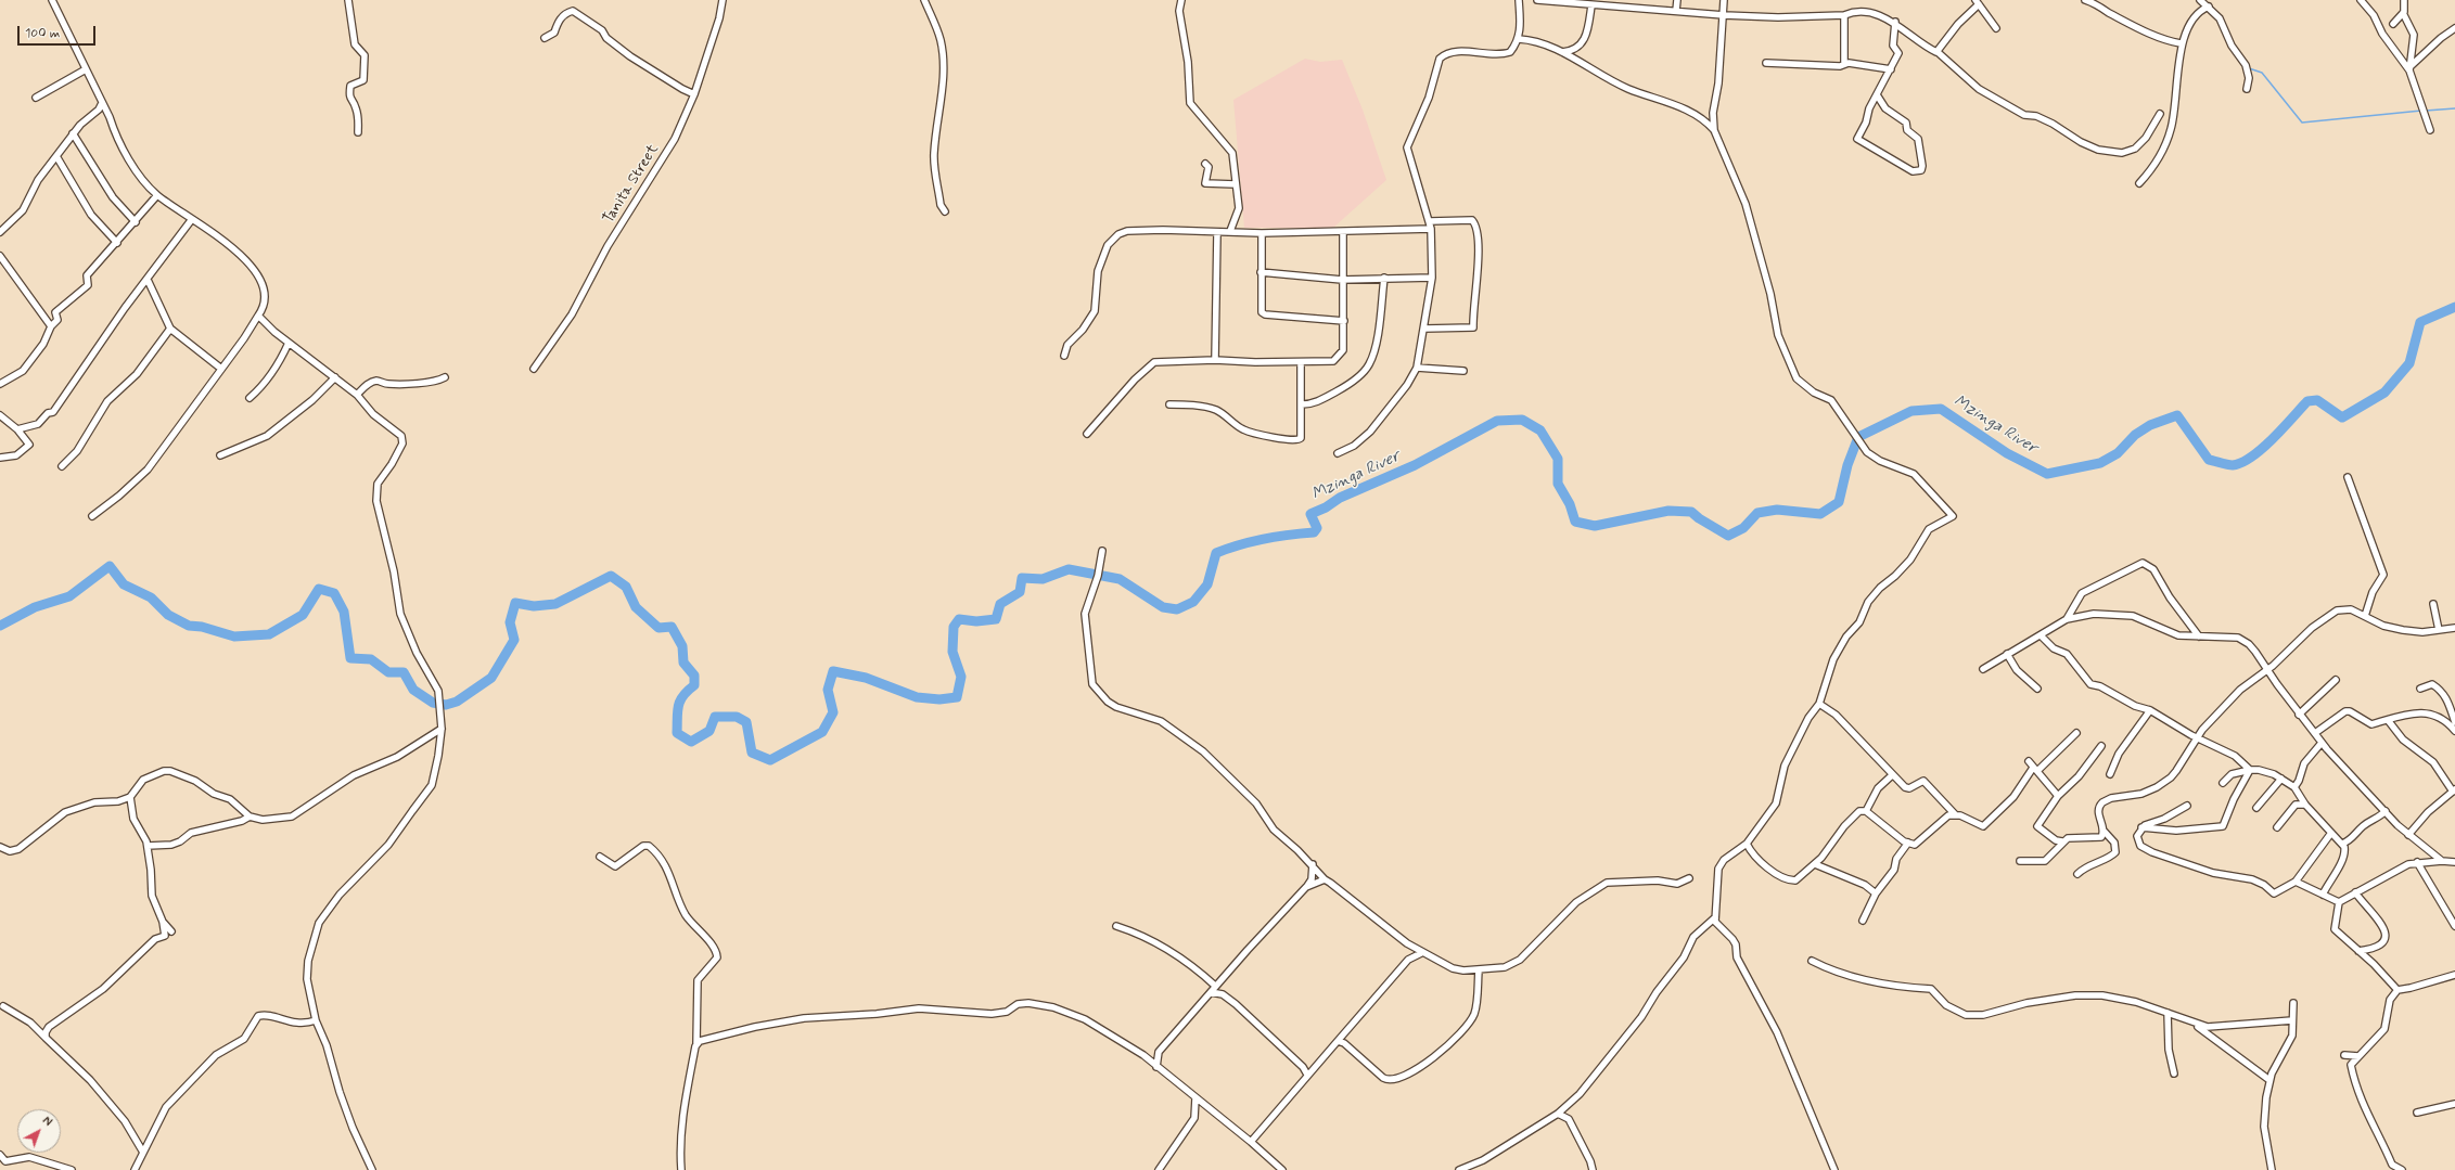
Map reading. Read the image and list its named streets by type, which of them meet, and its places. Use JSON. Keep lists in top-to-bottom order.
{
  "streets": {
    "street": ["Tanita Street"]
  },
  "water": ["Mzinga River"],
  "scale_bar": "100 m",
  "north": "top right"
}
